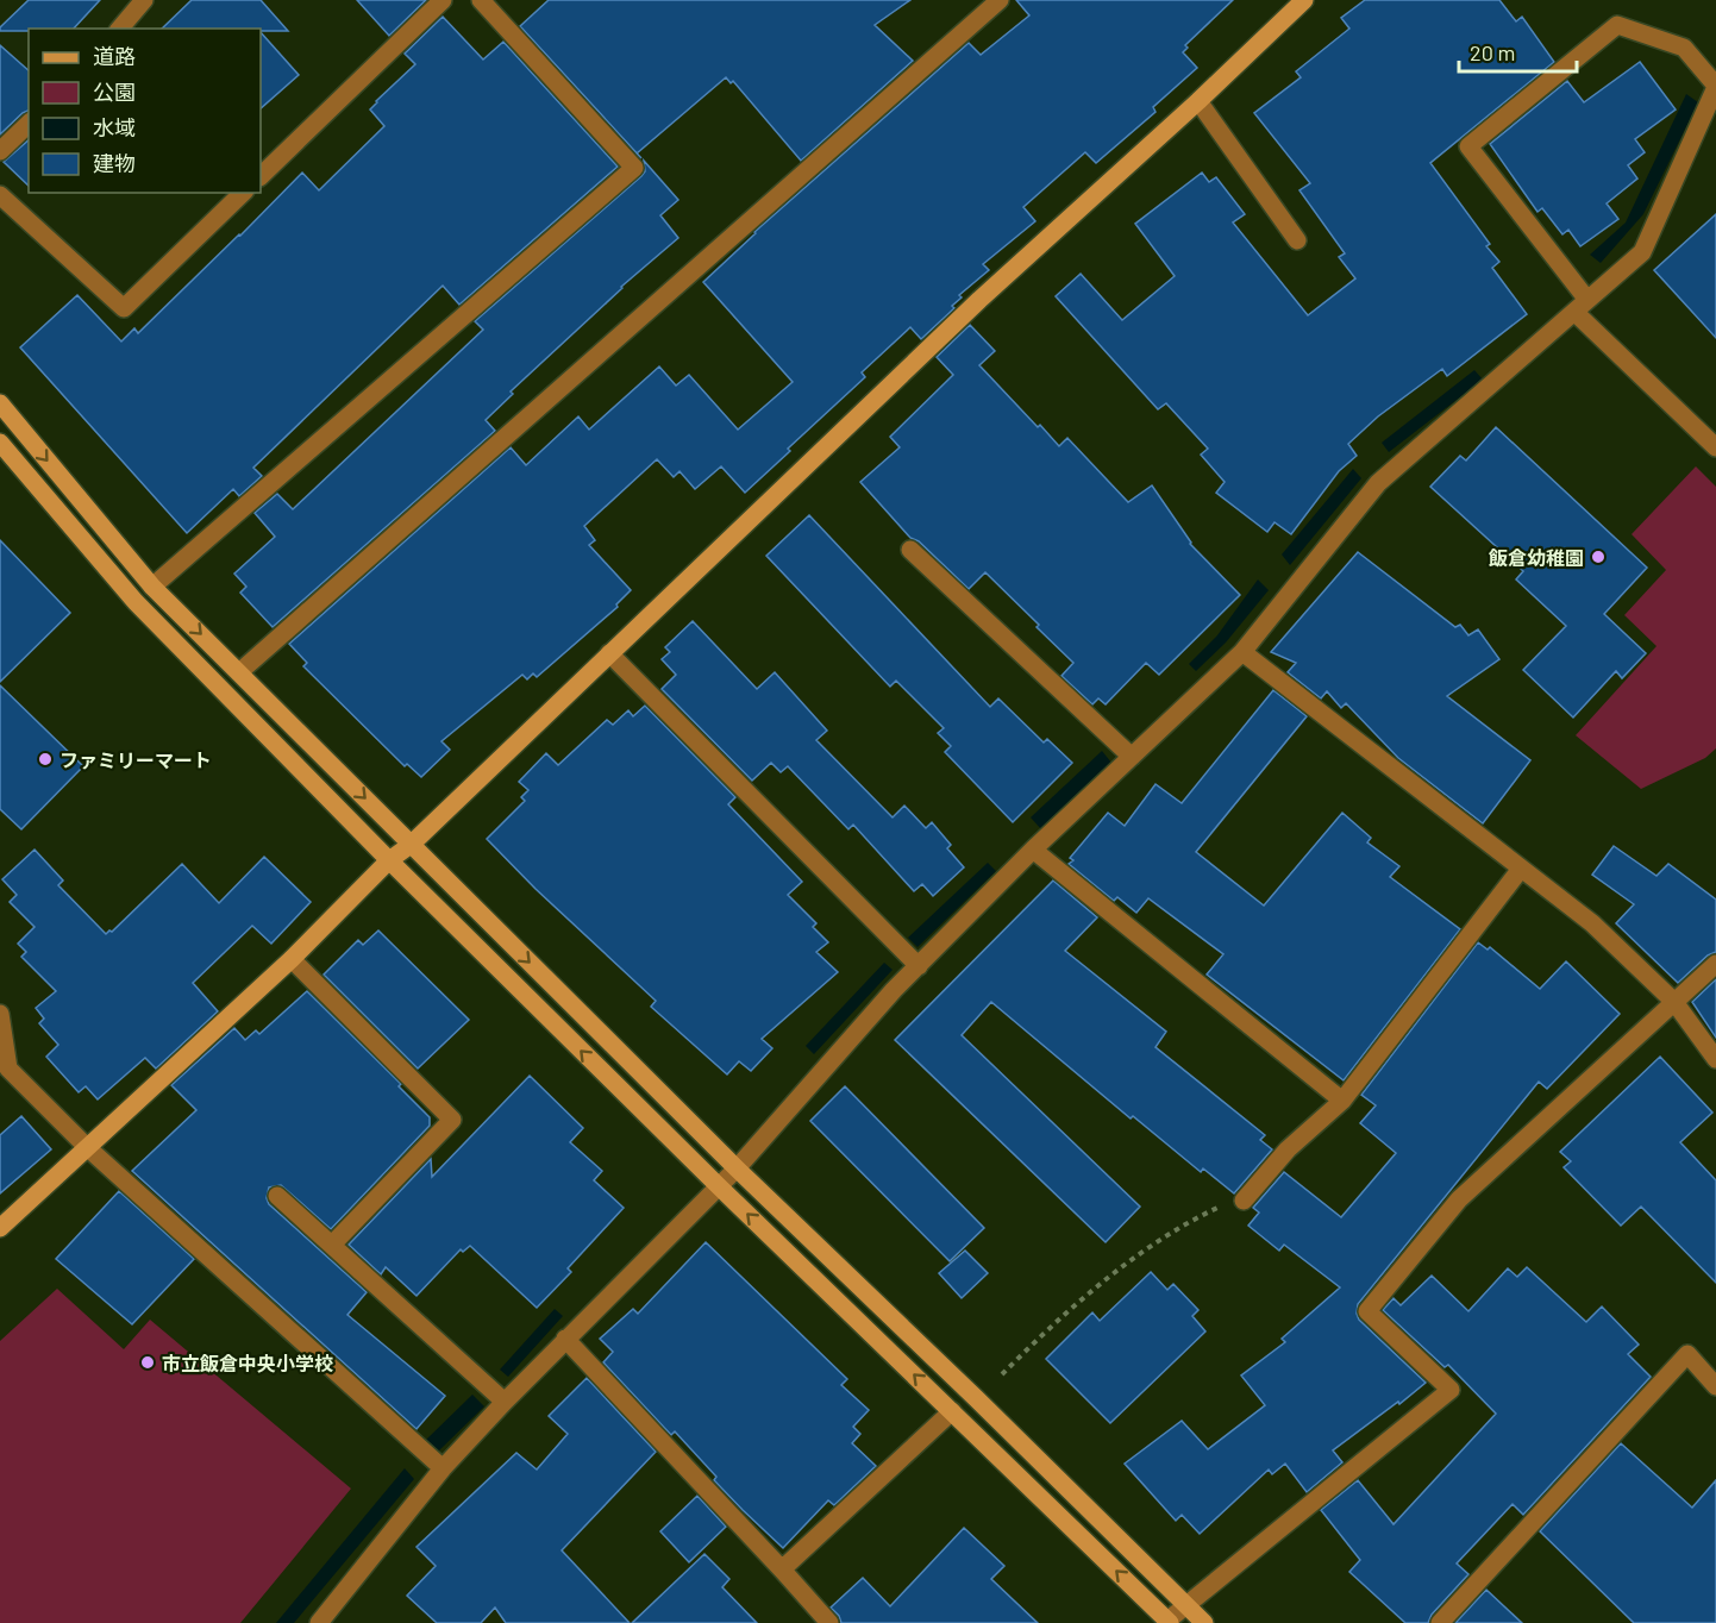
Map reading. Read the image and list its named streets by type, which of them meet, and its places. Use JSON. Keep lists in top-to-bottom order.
{
  "places": ["飯倉幼稚園", "ファミリーマート", "市立飯倉中央小学校"],
  "legend": [
    "道路",
    "公園",
    "水域",
    "建物"
  ],
  "scale_bar": "20 m"
}
